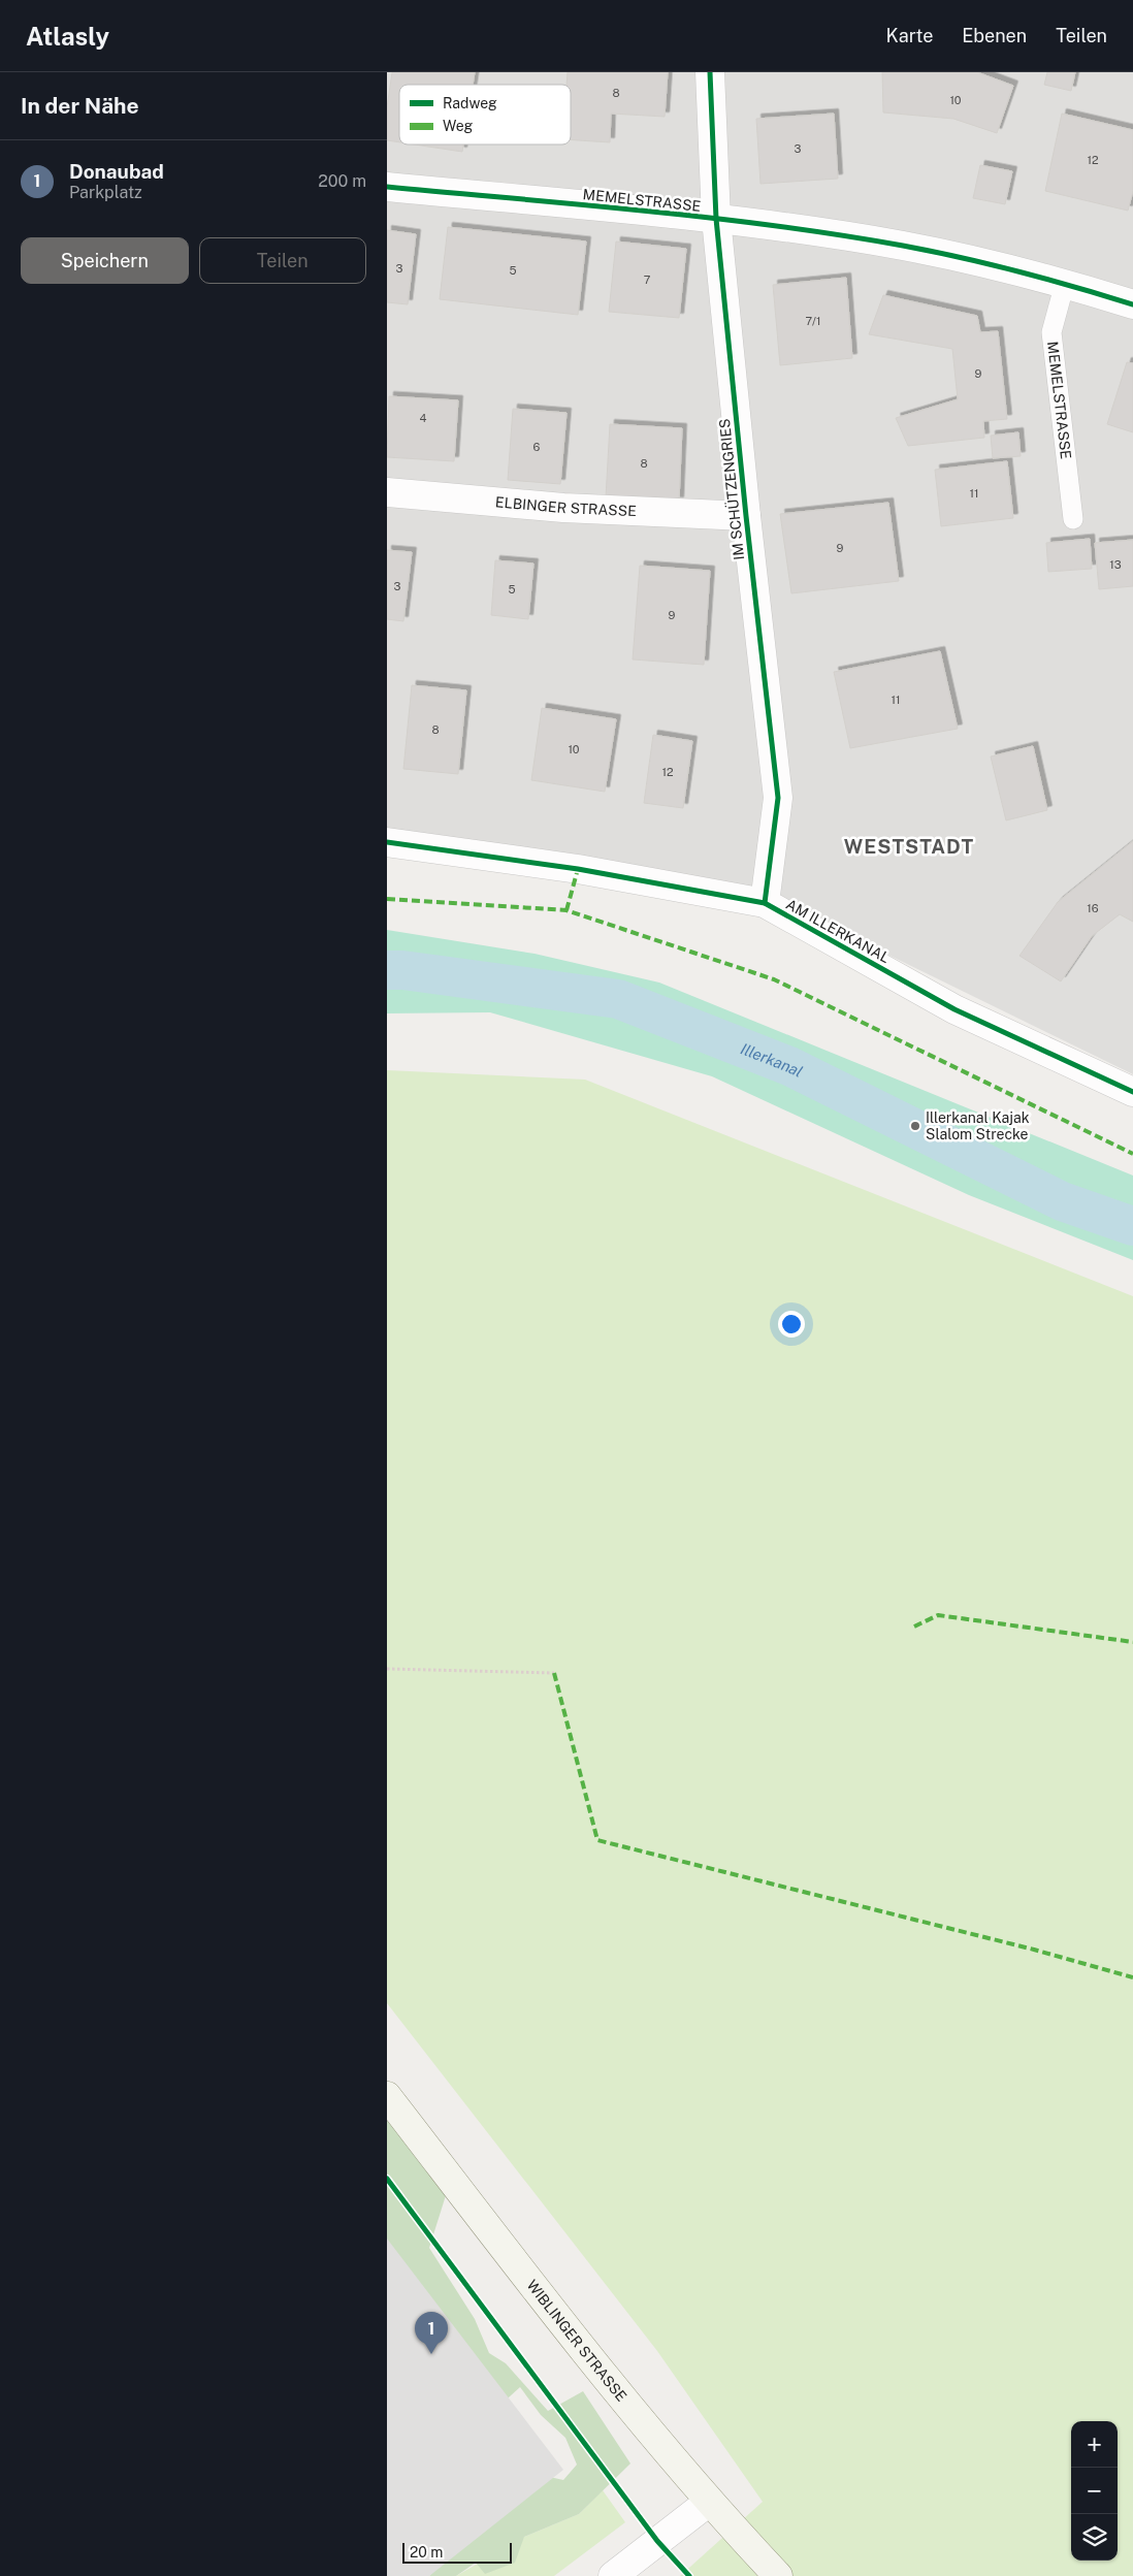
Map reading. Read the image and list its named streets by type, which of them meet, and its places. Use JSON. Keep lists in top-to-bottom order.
{
  "streets": {
    "main road": ["WIBLINGER STRASSE"],
    "street": [
      "MEMELSTRASSE",
      "IM SCHÜTZENGRIES",
      "ELBINGER STRASSE",
      "AM ILLERKANAL"
    ]
  },
  "crossings": [
    ["MEMELSTRASSE", "IM SCHÜTZENGRIES"],
    ["IM SCHÜTZENGRIES", "ELBINGER STRASSE"],
    ["IM SCHÜTZENGRIES", "AM ILLERKANAL"]
  ],
  "districts": ["WESTSTADT"],
  "water": ["Illerkanal"],
  "places": ["Illerkanal Kajak Slalom Strecke"],
  "house_numbers": [
    "8",
    "10",
    "3",
    "12",
    "3",
    "5",
    "7",
    "7/1",
    "9",
    "4",
    "6",
    "8",
    "11",
    "9",
    "13",
    "3",
    "5",
    "9",
    "11",
    "8",
    "10",
    "12",
    "16"
  ],
  "legend": ["Radweg", "Weg"],
  "scale_bar": "20 m",
  "page": {
    "header": "Atlasly",
    "nav": ["Karte", "Ebenen", "Teilen"],
    "heading": "In der Nähe",
    "list": [
      {
        "mark": "1",
        "name": "Donaubad",
        "note": "Parkplatz",
        "value": "200 m"
      }
    ],
    "buttons": ["Speichern", "Teilen"],
    "pins": "1",
    "map_buttons": ["+", "−"],
    "scale": "20 m"
  }
}
